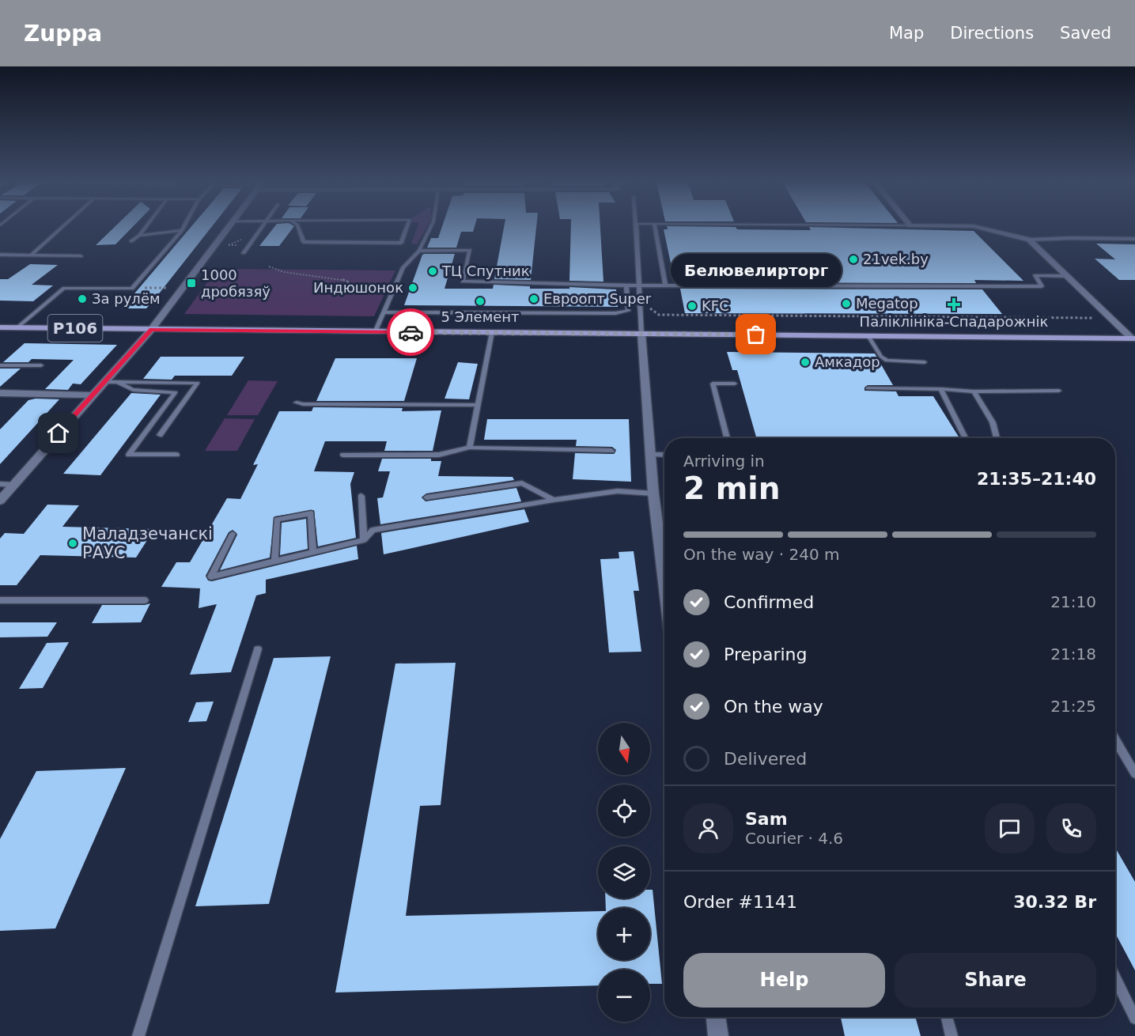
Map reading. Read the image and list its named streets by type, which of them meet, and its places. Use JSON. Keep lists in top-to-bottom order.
{
  "streets": {
    "main road": ["Р106"]
  },
  "places": {
    "other": [
      "21vek.by",
      "ТЦ Спутник",
      "Индюшонок",
      "За рулём",
      "Евроопт Super",
      "5 Элемент",
      "Megatop",
      "KFC",
      "Белювелирторг",
      "Амкадор",
      "Маладзечанскі РАУС"
    ],
    "transit": ["1000 дробязяў"],
    "health": ["Паліклініка-Спадарожнік"]
  },
  "north": "bottom",
  "page": {
    "header": "Zuppa",
    "nav": ["Map", "Directions", "Saved"],
    "bubble": "Белювелирторг",
    "heading": ["2 min", "Arriving in", "21:35–21:40"],
    "panel": [
      "Sam",
      "Courier · 4.6",
      "Order #1141",
      "30.32 Br"
    ],
    "bar": "On the way · 240 m",
    "list": [
      ["Confirmed", "21:10"],
      ["Preparing", "21:18"],
      ["On the way", "21:25"],
      "Delivered"
    ],
    "map_buttons": ["+", "−"],
    "buttons": ["Help", "Share"]
  }
}
